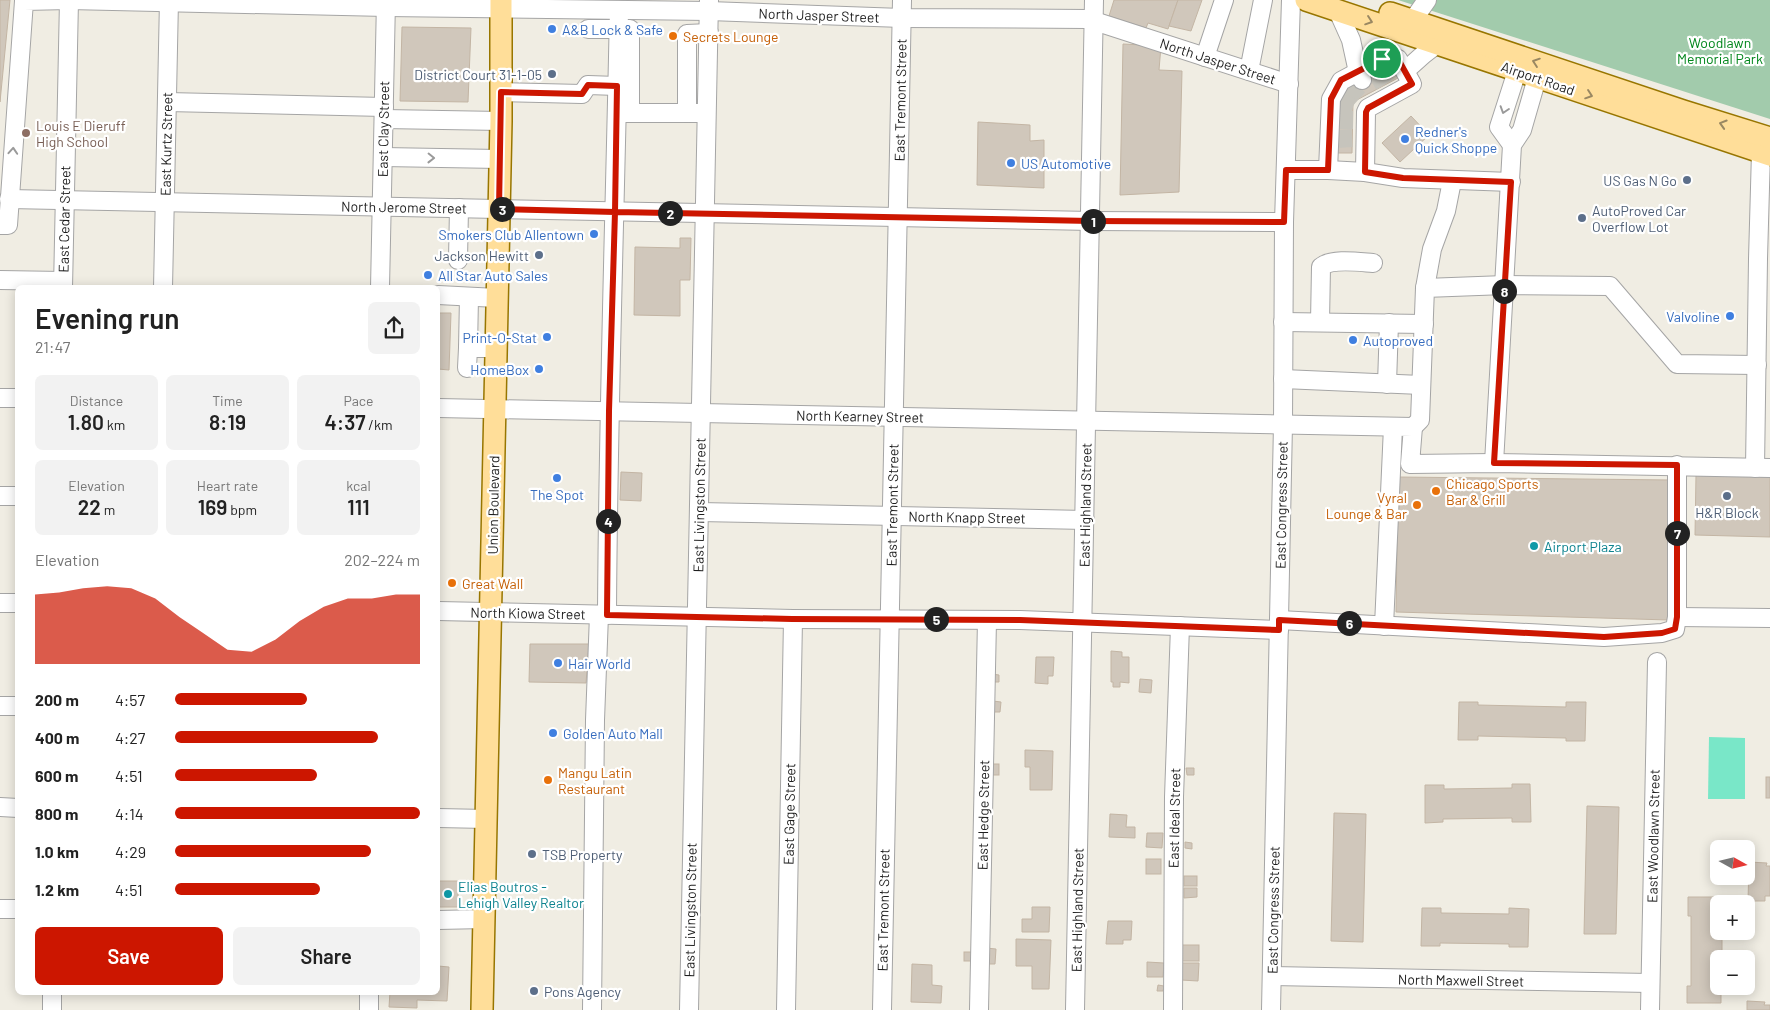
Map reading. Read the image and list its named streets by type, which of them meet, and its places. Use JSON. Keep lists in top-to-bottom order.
{
  "streets": {
    "main road": ["Airport Road", "Union Boulevard"],
    "street": [
      "North Jasper Street",
      "East Tremont Street",
      "East Clay Street",
      "East Kurtz Street",
      "North Jerome Street",
      "East Cedar Street",
      "North Kearney Street",
      "East Livingston Street",
      "East Highland Street",
      "East Congress Street",
      "North Knapp Street",
      "North Kiowa Street",
      "East Gage Street",
      "East Hedge Street",
      "East Ideal Street",
      "East Woodlawn Street",
      "North Maxwell Street"
    ]
  },
  "crossings": [
    ["North Jasper Street", "East Tremont Street"],
    ["North Jasper Street", "East Clay Street"],
    ["North Jasper Street", "East Kurtz Street"],
    ["North Jasper Street", "North Jerome Street"],
    ["North Jasper Street", "East Cedar Street"],
    ["North Jasper Street", "Union Boulevard"],
    ["North Jasper Street", "East Livingston Street"],
    ["North Jasper Street", "East Highland Street"],
    ["North Jasper Street", "East Congress Street"],
    ["East Tremont Street", "North Jerome Street"],
    ["East Tremont Street", "North Kearney Street"],
    ["East Tremont Street", "North Knapp Street"],
    ["East Tremont Street", "North Kiowa Street"],
    ["East Clay Street", "North Jerome Street"],
    ["East Kurtz Street", "North Jerome Street"],
    ["North Jerome Street", "East Cedar Street"],
    ["North Jerome Street", "Union Boulevard"],
    ["North Jerome Street", "East Livingston Street"],
    ["North Jerome Street", "East Highland Street"],
    ["North Jerome Street", "East Congress Street"],
    ["North Kearney Street", "Union Boulevard"],
    ["North Kearney Street", "East Livingston Street"],
    ["North Kearney Street", "East Highland Street"],
    ["North Kearney Street", "East Congress Street"],
    ["Union Boulevard", "North Kiowa Street"],
    ["East Livingston Street", "North Knapp Street"],
    ["East Livingston Street", "North Kiowa Street"],
    ["East Highland Street", "North Knapp Street"],
    ["East Highland Street", "North Kiowa Street"],
    ["East Congress Street", "North Kiowa Street"],
    ["East Congress Street", "North Maxwell Street"],
    ["North Kiowa Street", "East Gage Street"],
    ["North Kiowa Street", "East Hedge Street"],
    ["North Kiowa Street", "East Ideal Street"],
    ["East Woodlawn Street", "North Maxwell Street"]
  ],
  "parks": ["Woodlawn Memorial Park"],
  "places": [
    "A&B Lock & Safe",
    "Secrets Lounge",
    "District Court 31-1-05",
    "Louis E Dieruff High School",
    "Redner's Quick Shoppe",
    "US Automotive",
    "US Gas N Go",
    "AutoProved Car Overflow Lot",
    "Smokers Club Allentown",
    "Jackson Hewitt",
    "All Star Auto Sales",
    "Valvoline",
    "Print-O-Stat",
    "Autoproved",
    "HomeBox",
    "The Spot",
    "Chicago Sports Bar & Grill",
    "H&R Block",
    "Vyral Lounge & Bar",
    "Airport Plaza",
    "Great Wall",
    "Hair World",
    "Golden Auto Mall",
    "Mangu Latin Restaurant",
    "TSB Property",
    "Elias Boutros - Lehigh Valley Realtor",
    "Pons Agency"
  ],
  "north": "right",
  "page": {
    "pins": [
      "3",
      "2",
      "1",
      "8",
      "4",
      "7",
      "5",
      "6"
    ],
    "heading": ["Evening run", "21:47"],
    "stats": [
      ["Distance", "1.80 km"],
      ["Time", "8:19"],
      ["Pace", "4:37 /km"],
      ["Elevation", "22 m"],
      ["Heart rate", "169 bpm"],
      ["kcal", "111"]
    ],
    "chart": ["Elevation", "202–224 m"],
    "list": [
      {
        "name": "200 m",
        "note": "4:57"
      },
      {
        "name": "400 m",
        "note": "4:27"
      },
      {
        "name": "600 m",
        "note": "4:51"
      },
      {
        "name": "800 m",
        "note": "4:14"
      },
      {
        "name": "1.0 km",
        "note": "4:29"
      },
      {
        "name": "1.2 km",
        "note": "4:51"
      }
    ],
    "map_buttons": ["+", "−"],
    "buttons": ["Save", "Share"]
  }
}
